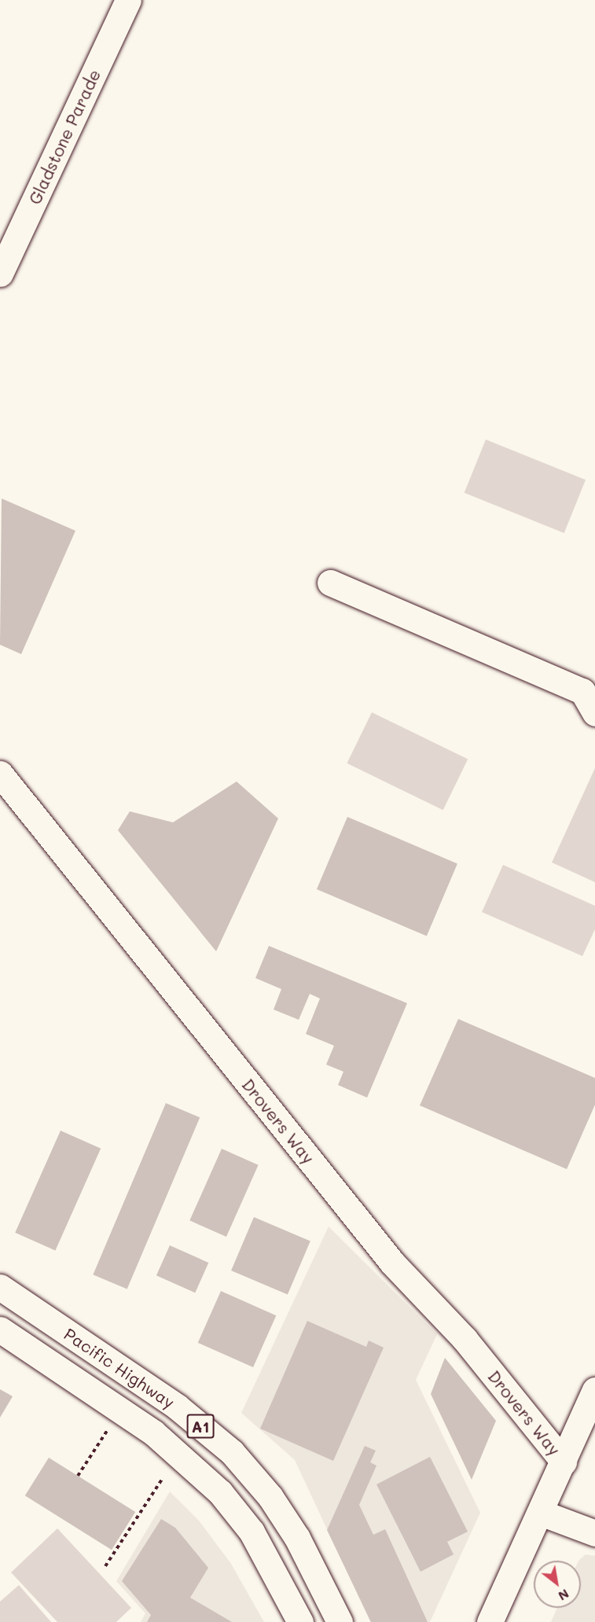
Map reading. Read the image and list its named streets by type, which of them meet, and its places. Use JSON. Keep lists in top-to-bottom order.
{
  "streets": {
    "main road": [
      "Gladstone Parade",
      "Drovers Way",
      "Pacific Highway",
      "A1"
    ]
  },
  "north": "bottom right"
}
